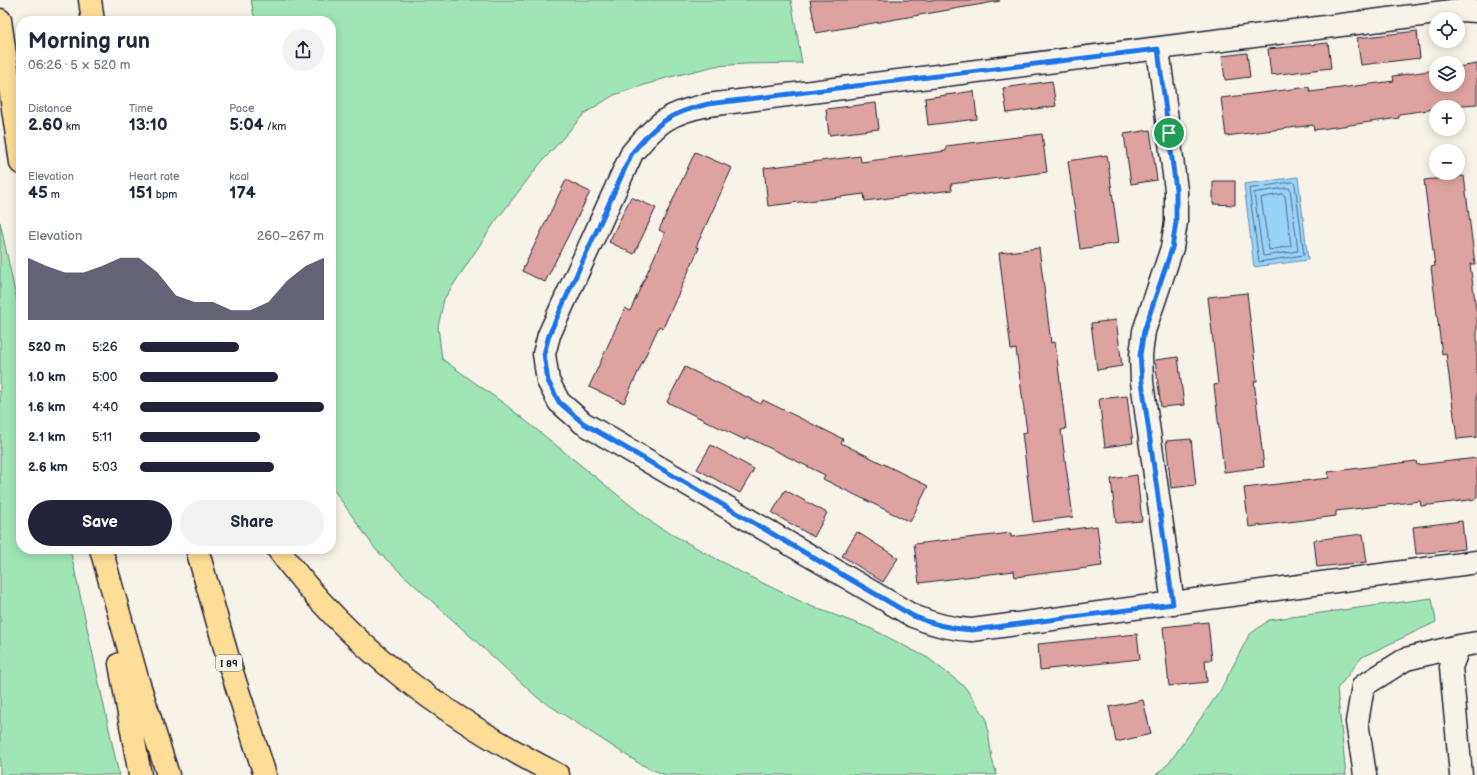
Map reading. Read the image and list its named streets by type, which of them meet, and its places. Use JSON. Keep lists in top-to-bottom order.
{
  "streets": {
    "highway": ["I 89"]
  },
  "page": {
    "map_buttons": ["+", "−"],
    "heading": ["Morning run", "06:26 · 5 × 520 m"],
    "stats": [
      ["Distance", "2.60 km"],
      ["Time", "13:10"],
      ["Pace", "5:04 /km"],
      ["Elevation", "45 m"],
      ["Heart rate", "151 bpm"],
      ["kcal", "174"]
    ],
    "chart": ["Elevation", "260–267 m"],
    "list": [
      {
        "name": "520 m",
        "note": "5:26"
      },
      {
        "name": "1.0 km",
        "note": "5:00"
      },
      {
        "name": "1.6 km",
        "note": "4:40"
      },
      {
        "name": "2.1 km",
        "note": "5:11"
      },
      {
        "name": "2.6 km",
        "note": "5:03"
      }
    ],
    "buttons": ["Save", "Share"]
  }
}
